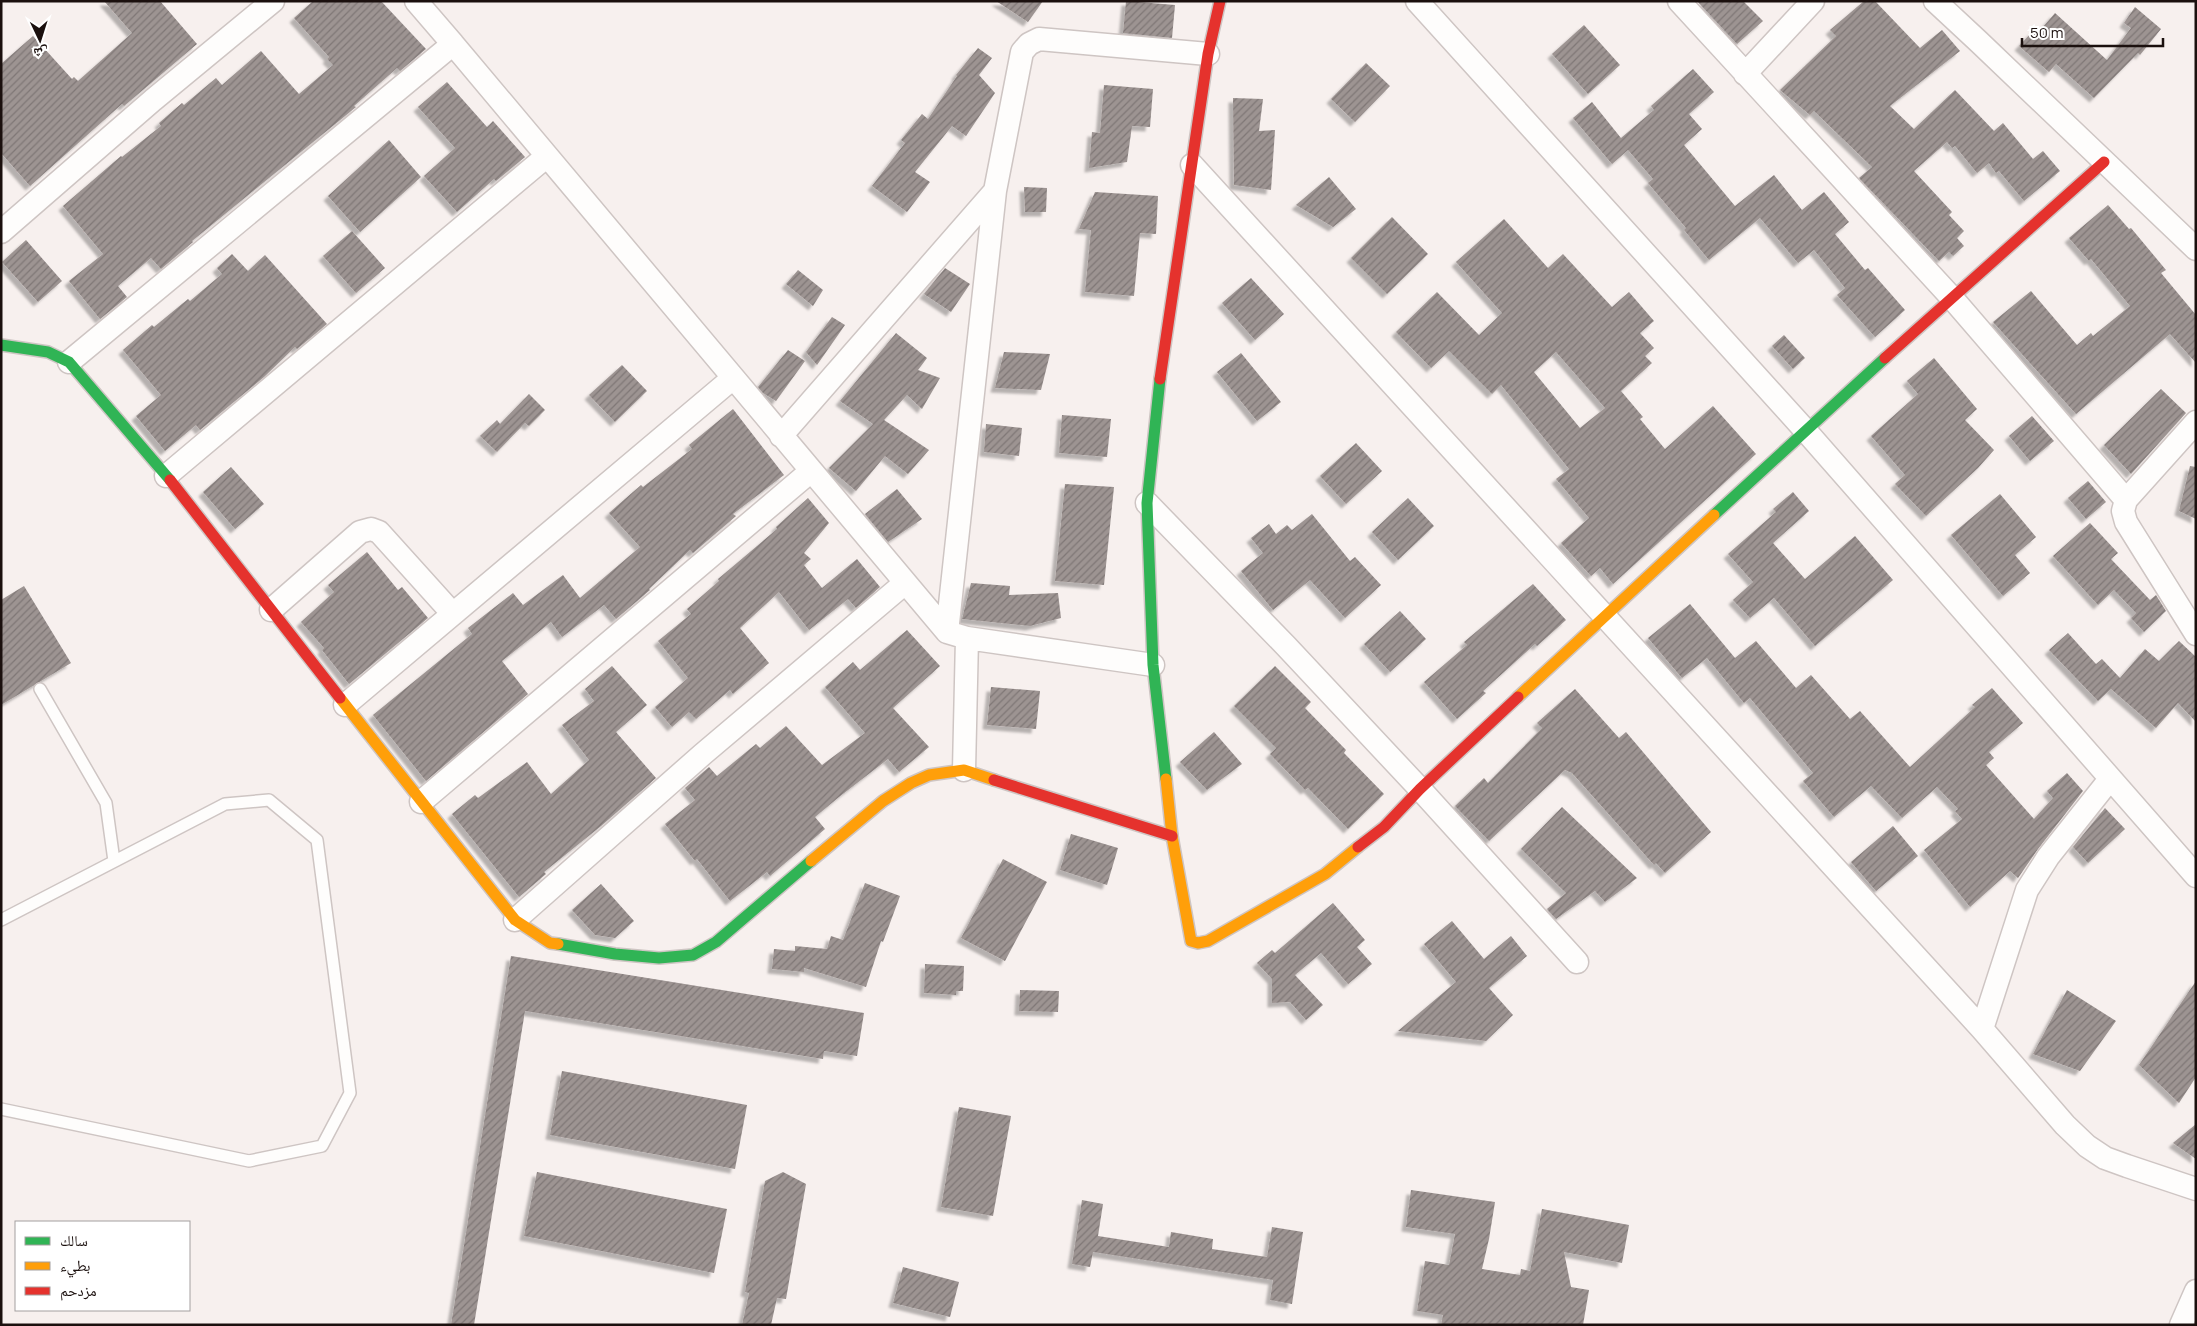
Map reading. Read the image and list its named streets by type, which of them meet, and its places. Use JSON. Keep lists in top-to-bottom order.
{
  "legend": ["سالك", "بطيء", "مزدحم"],
  "scale_bar": "50 m",
  "north": "bottom"
}
